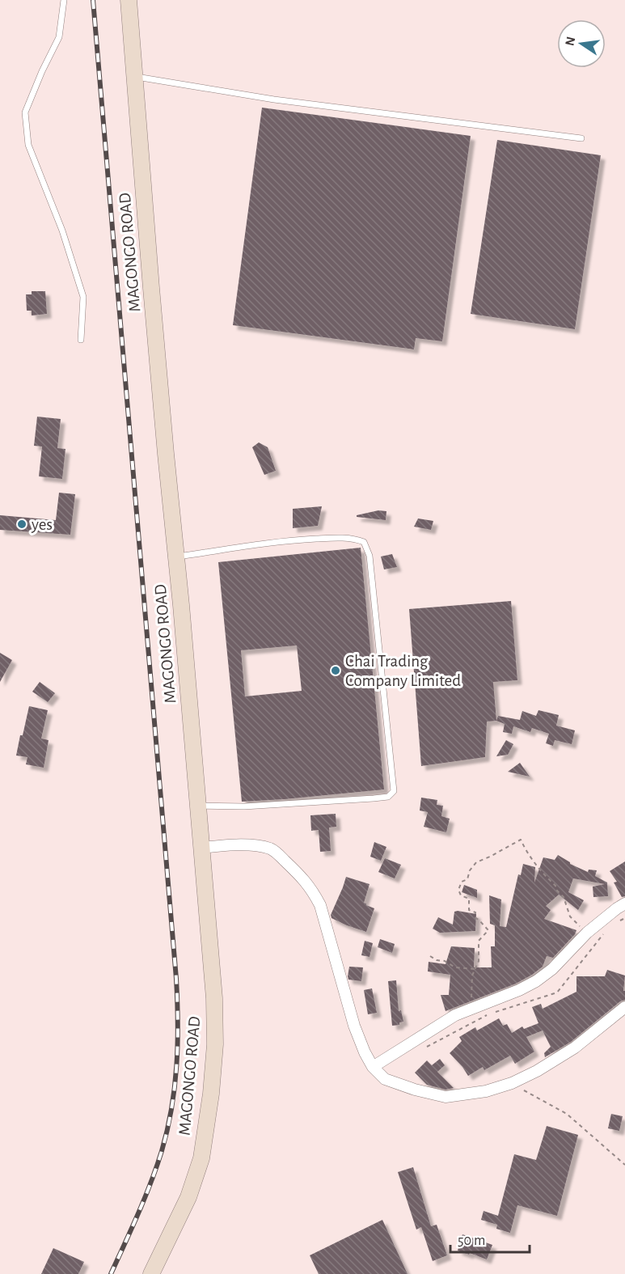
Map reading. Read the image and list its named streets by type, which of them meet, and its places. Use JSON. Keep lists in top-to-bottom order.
{
  "streets": {
    "street": ["MAGONGO ROAD"]
  },
  "places": ["yes", "Chai Trading Company Limited"],
  "scale_bar": "50 m",
  "north": "left"
}
